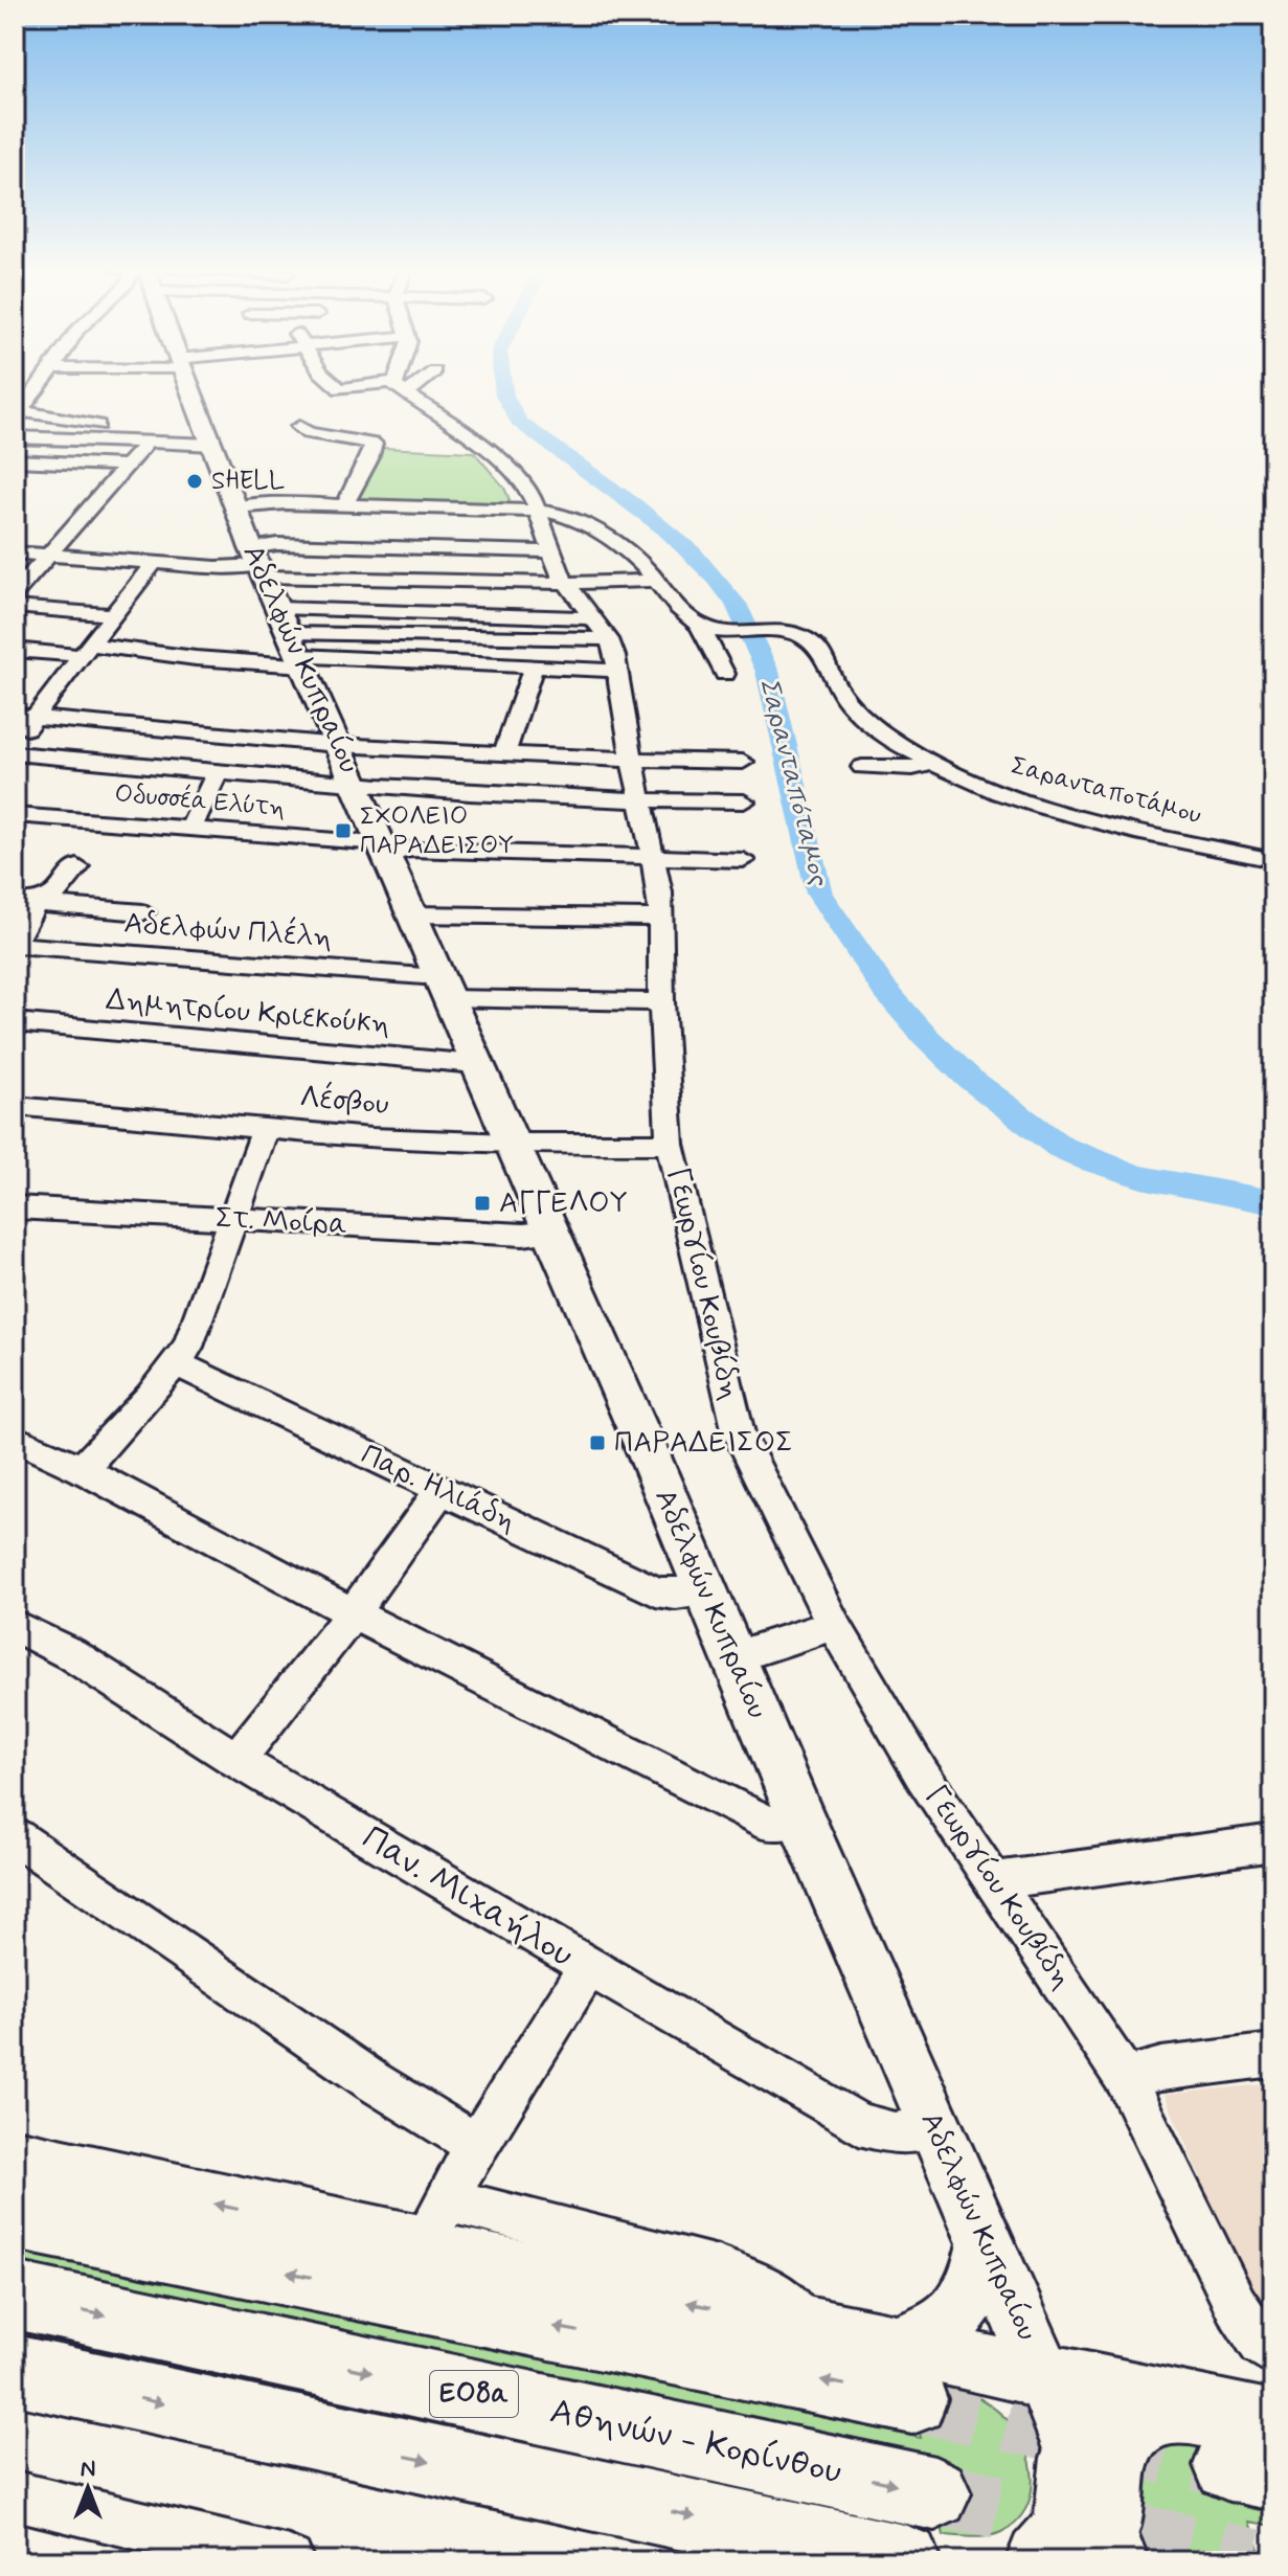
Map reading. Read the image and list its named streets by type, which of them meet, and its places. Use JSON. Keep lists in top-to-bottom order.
{
  "streets": {
    "highway": ["ΕΟ8α", "Αθηνών - Κορίνθου"],
    "main road": ["Αδελφών Κυπραίου"],
    "street": [
      "Σαρανταποτάμου",
      "Οδυσσέα Ελύτη",
      "Αδελφών Πλέλη",
      "Δημητρίου Κριεκούκη",
      "Λέσβου",
      "Στ. Μοίρα",
      "Γεωργίου Κουβίδη",
      "Παρ. Ηλιάδη",
      "Παν. Μιχαήλου"
    ]
  },
  "crossings": [
    ["Αδελφών Κυπραίου", "Οδυσσέα Ελύτη"],
    ["Αδελφών Κυπραίου", "Αδελφών Πλέλη"],
    ["Αδελφών Κυπραίου", "Δημητρίου Κριεκούκη"],
    ["Αδελφών Κυπραίου", "Λέσβου"],
    ["Αδελφών Κυπραίου", "Στ. Μοίρα"],
    ["Αδελφών Κυπραίου", "Παρ. Ηλιάδη"],
    ["Αδελφών Κυπραίου", "Παν. Μιχαήλου"],
    ["Οδυσσέα Ελύτη", "Γεωργίου Κουβίδη"],
    ["Αδελφών Πλέλη", "Γεωργίου Κουβίδη"],
    ["Λέσβου", "Γεωργίου Κουβίδη"]
  ],
  "water": ["Σαρανταπόταμος"],
  "places": {
    "other": ["SHELL"],
    "transit": ["ΣΧΟΛΕΙΟ ΠΑΡΑΔΕΙΣΟΥ", "ΑΓΓΕΛΟΥ", "ΠΑΡΑΔΕΙΣΟΣ"]
  },
  "north": "top"
}
